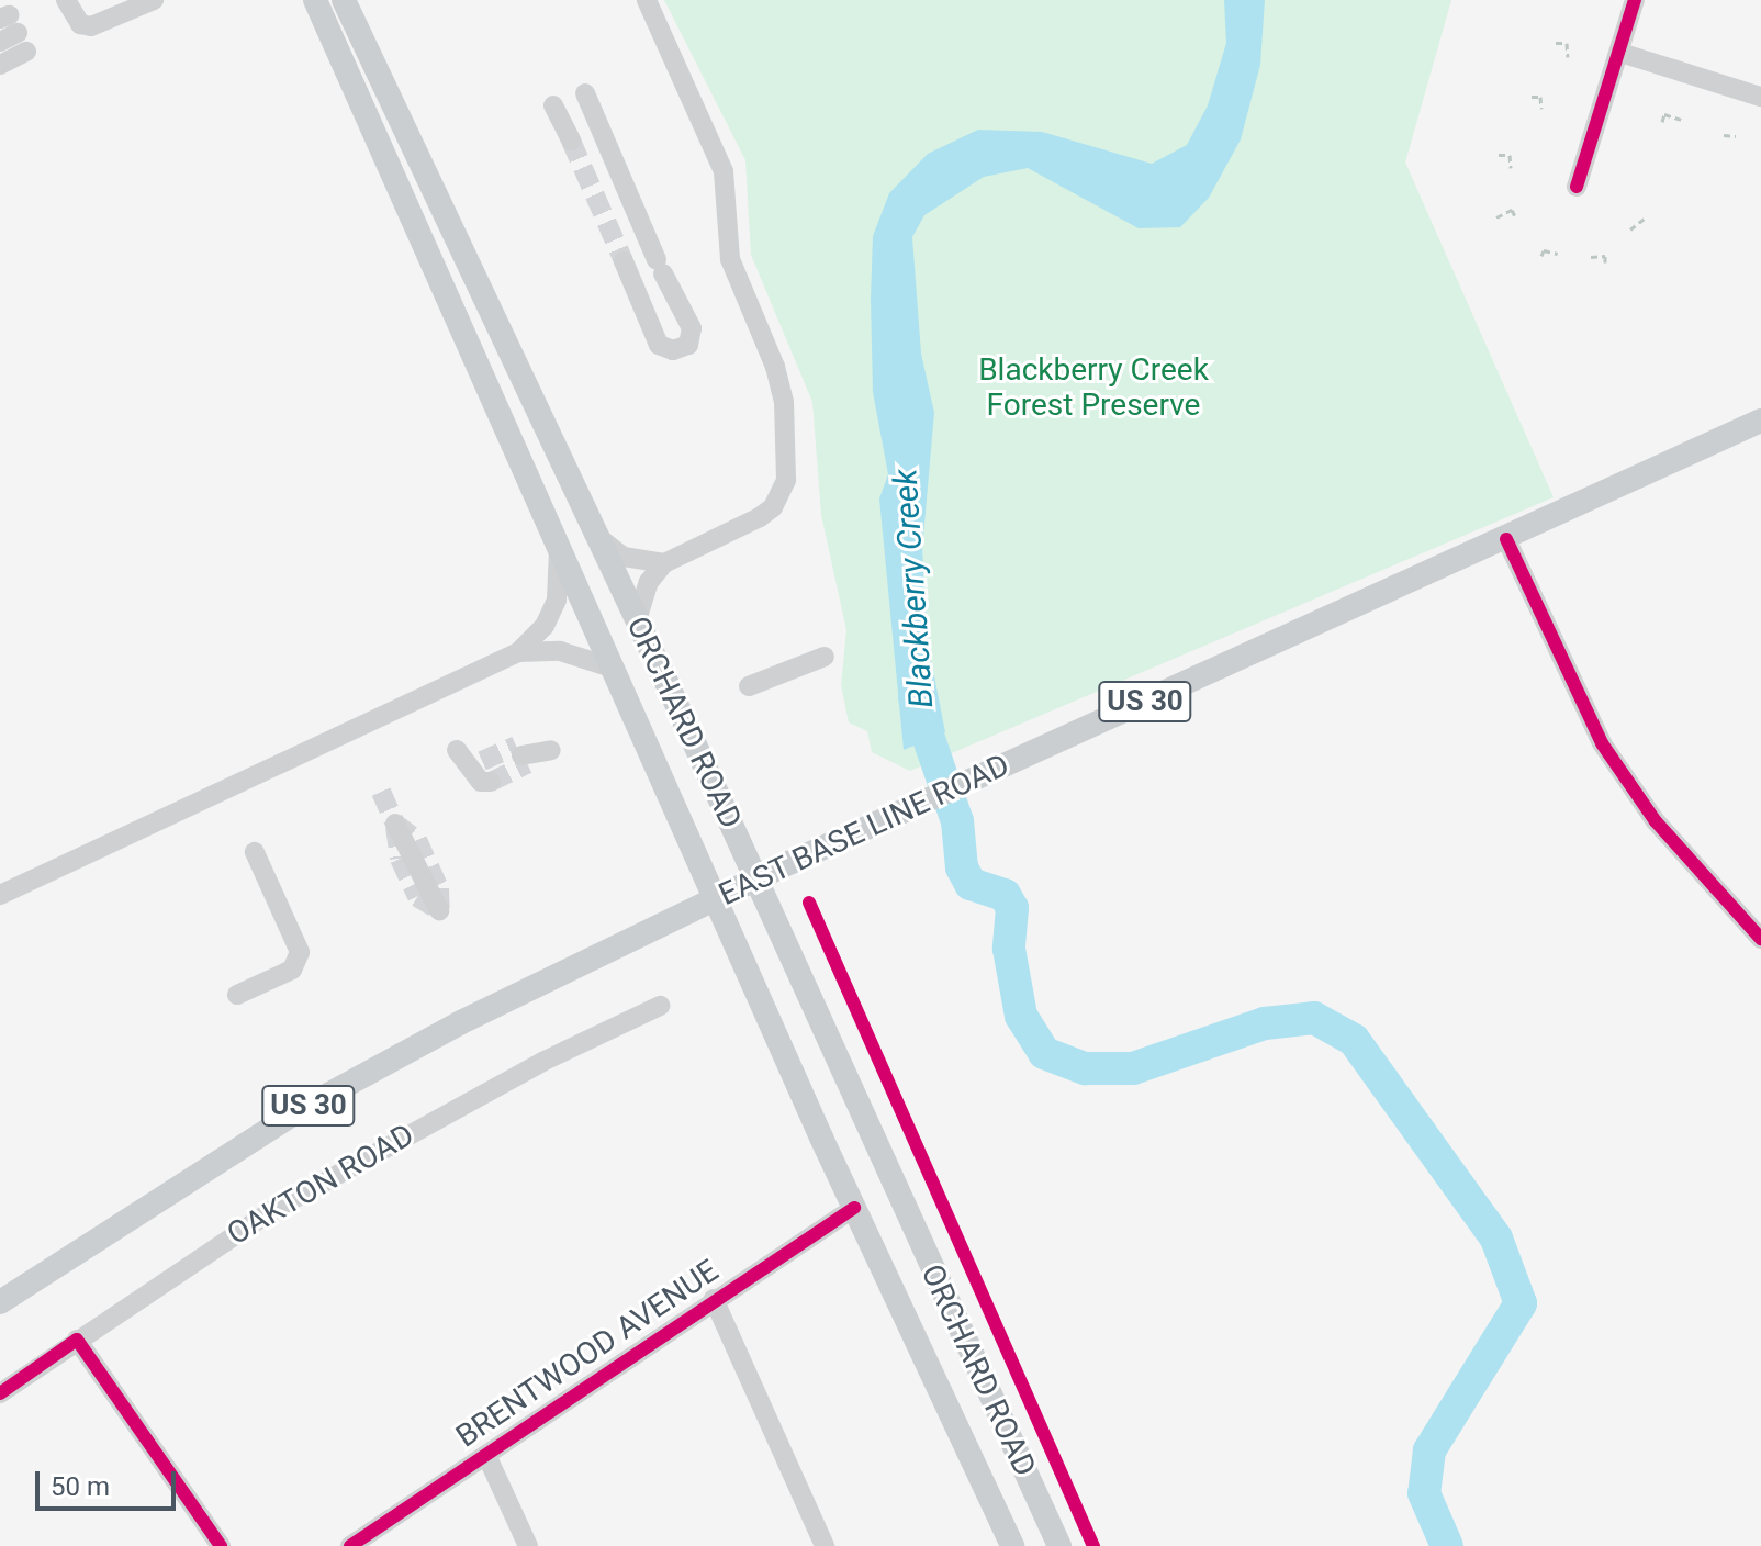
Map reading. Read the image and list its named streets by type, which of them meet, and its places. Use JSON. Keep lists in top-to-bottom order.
{
  "streets": {
    "main road": ["US 30", "ORCHARD ROAD", "EAST BASE LINE ROAD"],
    "street": ["OAKTON ROAD", "BRENTWOOD AVENUE"]
  },
  "crossings": [
    ["ORCHARD ROAD", "EAST BASE LINE ROAD"],
    ["ORCHARD ROAD", "BRENTWOOD AVENUE"]
  ],
  "water": ["Blackberry Creek"],
  "parks": ["Blackberry Creek Forest Preserve"],
  "scale_bar": "50 m"
}
